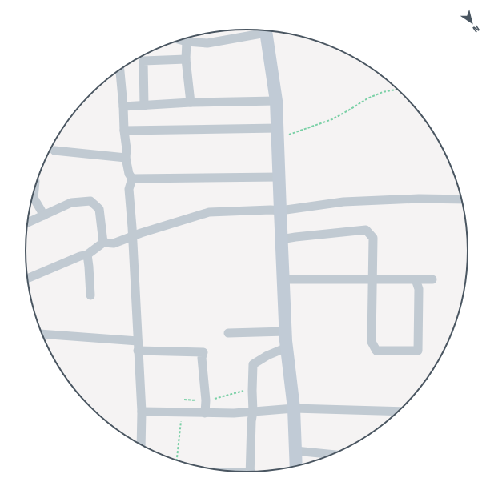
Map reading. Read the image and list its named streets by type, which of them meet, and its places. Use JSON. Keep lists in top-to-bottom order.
{
  "north": "bottom right"
}
